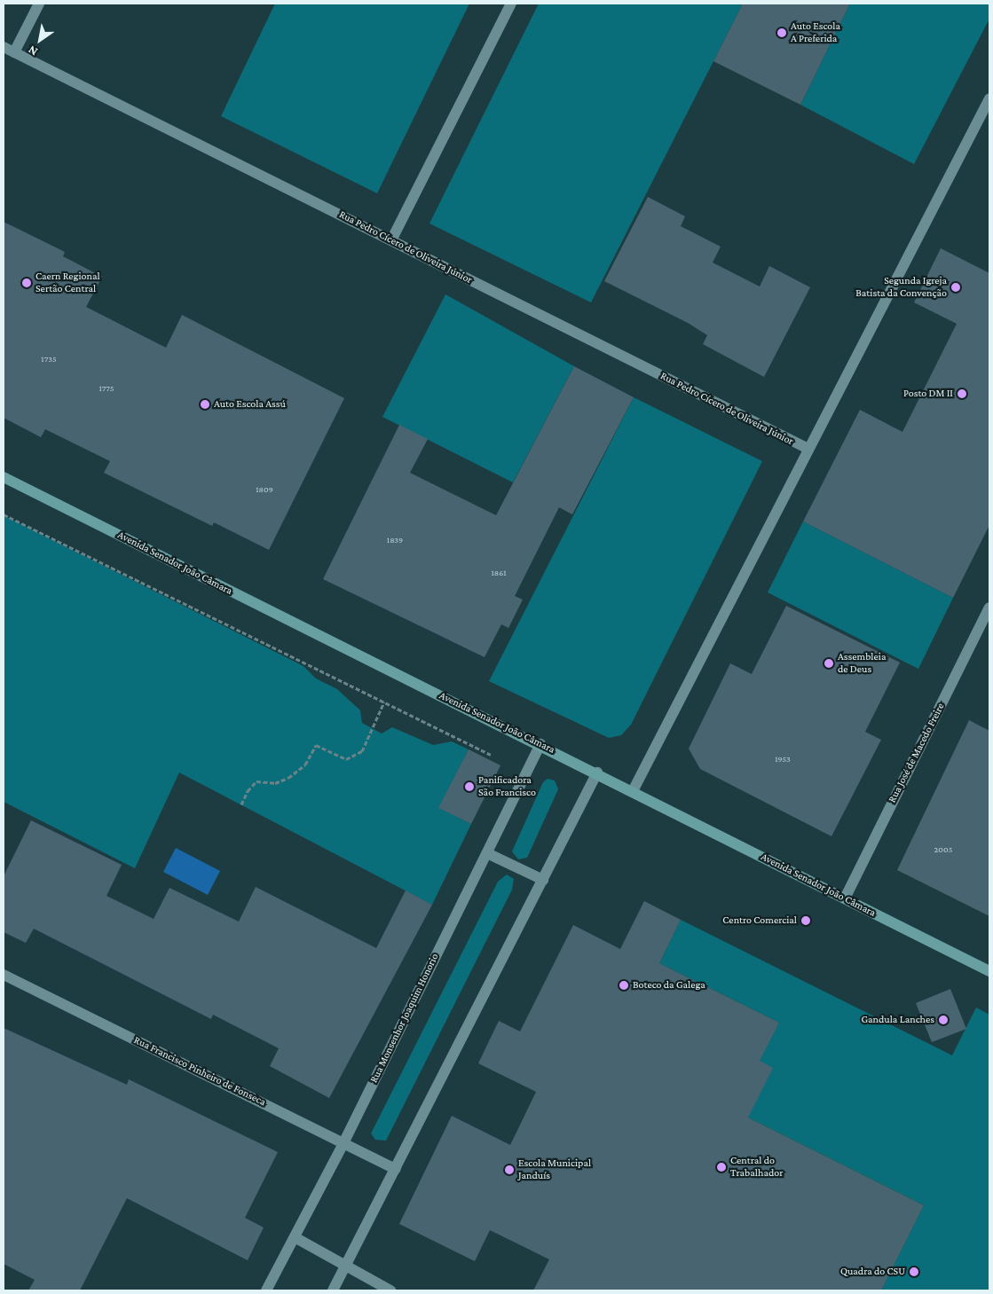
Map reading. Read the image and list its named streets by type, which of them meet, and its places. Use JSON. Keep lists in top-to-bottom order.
{
  "streets": {
    "main road": ["Avenida Senador João Câmara"],
    "street": [
      "Rua Pedro Cícero de Oliveira Júnior",
      "Rua José de Macedo Freire",
      "Rua Monsenhor Joaquim Honorio",
      "Rua Francisco Pinheiro de Fonseca"
    ]
  },
  "crossings": [
    ["Avenida Senador João Câmara", "Rua José de Macedo Freire"],
    ["Avenida Senador João Câmara", "Rua Monsenhor Joaquim Honorio"],
    ["Rua Monsenhor Joaquim Honorio", "Rua Francisco Pinheiro de Fonseca"]
  ],
  "places": [
    "Auto Escola A Preferida",
    "Caern Regional Sertão Central",
    "Segunda Igreja Batista da Convenção",
    "Posto DM II",
    "Auto Escola Assú",
    "Assembleia de Deus",
    "Panificadora São Francisco",
    "Centro Comercial",
    "Boteco da Galega",
    "Gandula Lanches",
    "Central do Trabalhador",
    "Escola Municipal Janduís",
    "Quadra do CSU"
  ],
  "house_numbers": [
    "1735",
    "1775",
    "1809",
    "1839",
    "1861",
    "1953",
    "2005"
  ],
  "north": "bottom left"
}
